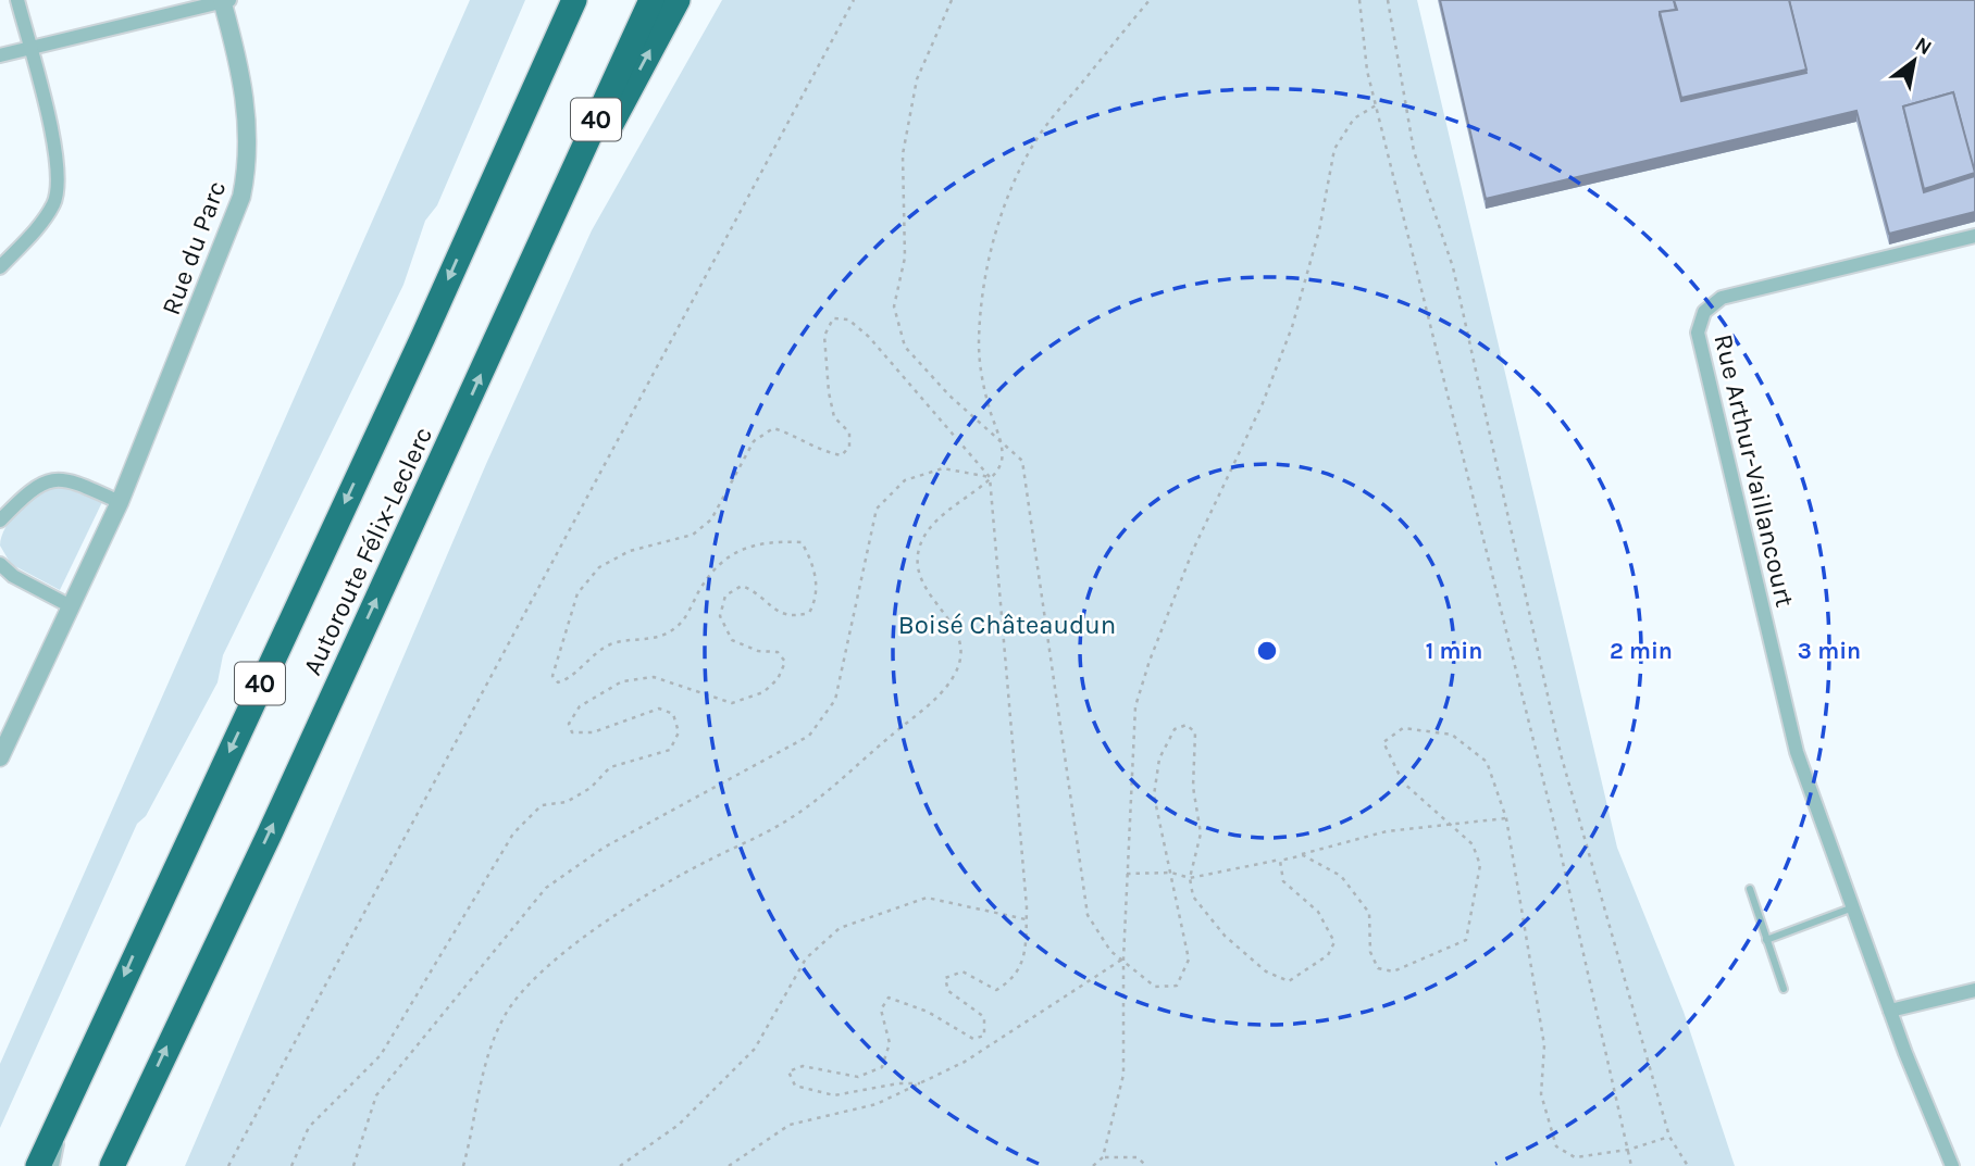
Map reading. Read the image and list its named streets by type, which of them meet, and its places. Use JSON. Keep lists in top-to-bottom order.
{
  "streets": {
    "highway": ["40", "Autoroute Félix-Leclerc"],
    "street": ["Rue du Parc", "Rue Arthur-Vaillancourt"]
  },
  "parks": ["Boisé Châteaudun"],
  "north": "top right",
  "rings": ["1 min", "2 min", "3 min"]
}
